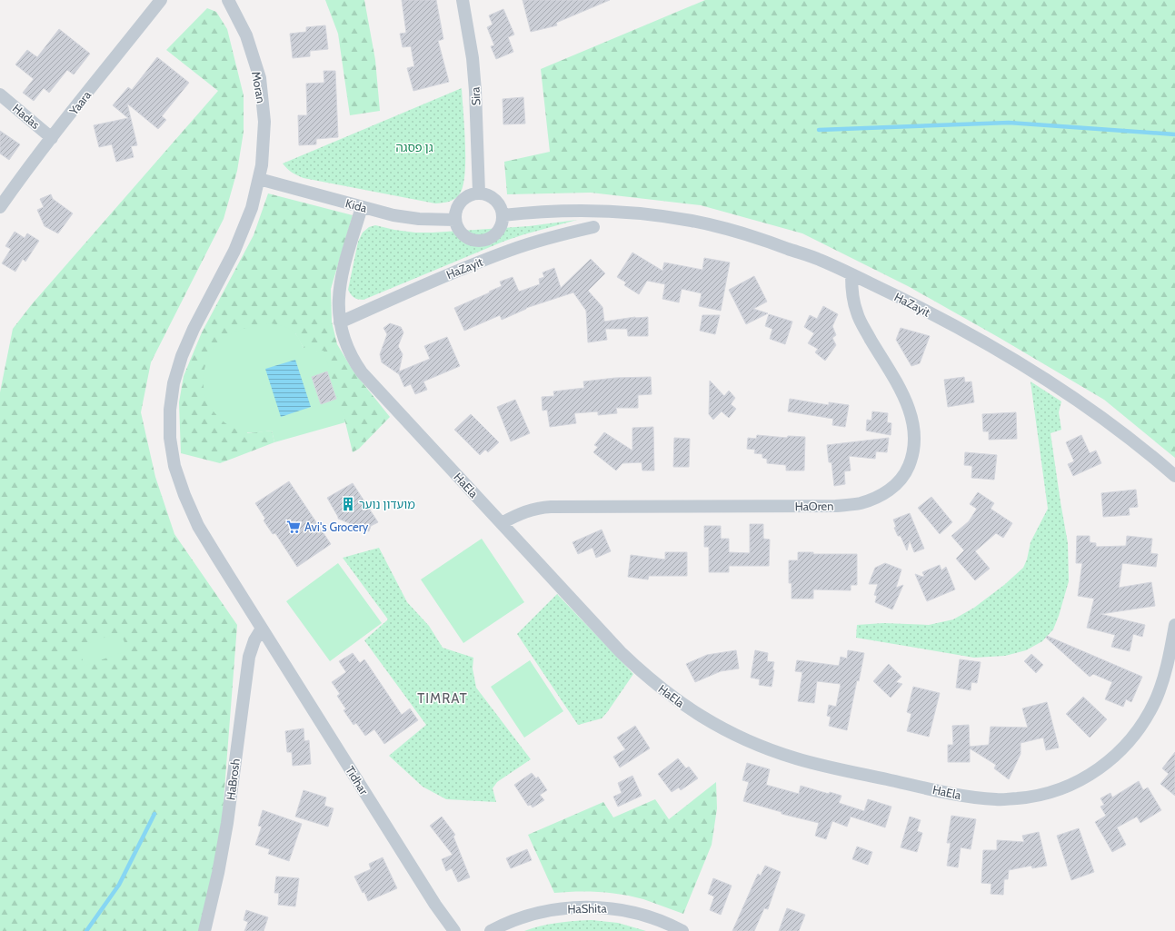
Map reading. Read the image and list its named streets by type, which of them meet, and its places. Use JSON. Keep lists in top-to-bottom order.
{
  "streets": {
    "street": [
      "Moran",
      "Sira",
      "Yaara",
      "Hadas",
      "Kida",
      "HaZayit",
      "HaEla",
      "HaOren",
      "HaBrosh",
      "Tidhar",
      "HaShita"
    ]
  },
  "crossings": [
    ["Moran", "Kida"],
    ["Moran", "HaBrosh"],
    ["Moran", "Tidhar"],
    ["Sira", "Kida"],
    ["Sira", "HaZayit"],
    ["Yaara", "Hadas"],
    ["Kida", "HaZayit"],
    ["Kida", "HaEla"],
    ["HaZayit", "HaEla"],
    ["HaZayit", "HaOren"],
    ["HaEla", "HaOren"],
    ["HaBrosh", "Tidhar"]
  ],
  "districts": ["TIMRAT"],
  "parks": ["גן פסגה"],
  "places": {
    "building": ["מועדון נוער"],
    "supermarket": ["Avi's Grocery"]
  }
}
